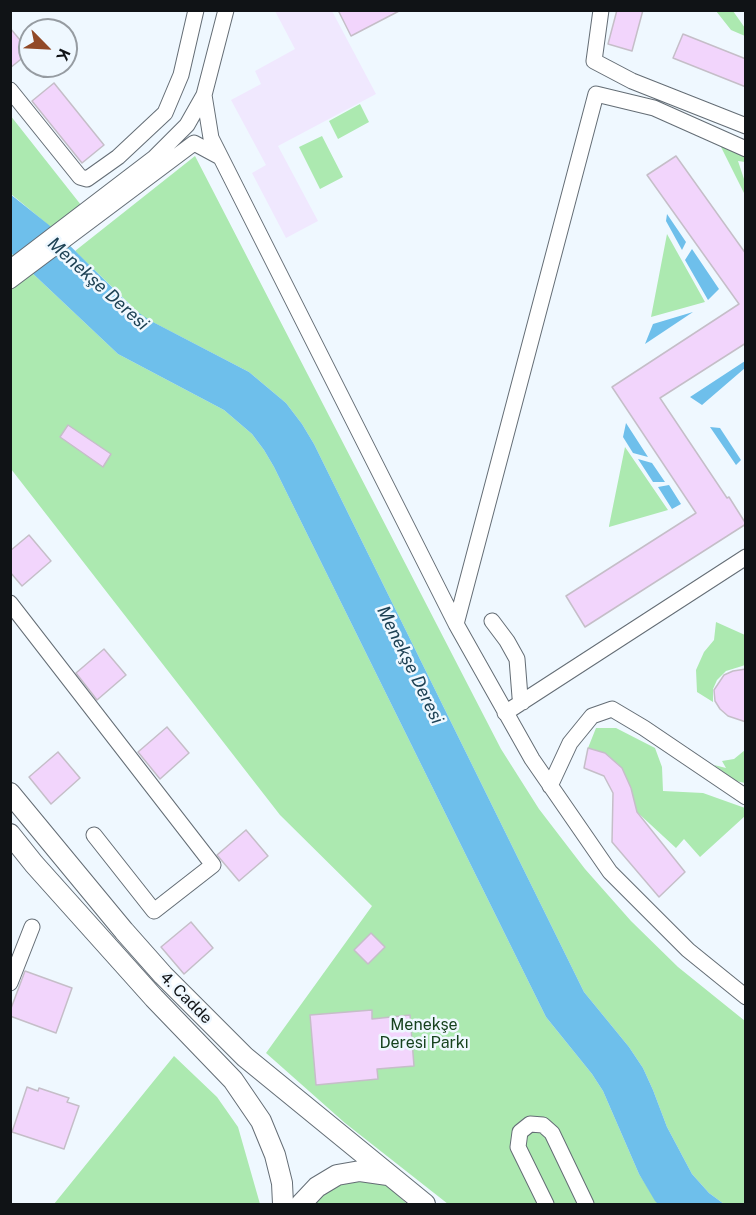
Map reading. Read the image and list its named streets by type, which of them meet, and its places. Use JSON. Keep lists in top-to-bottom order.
{
  "streets": {
    "main road": ["4. Cadde"]
  },
  "water": ["Menekşe Deresi"],
  "parks": ["Menekşe Deresi Parkı"],
  "north": "bottom right"
}
